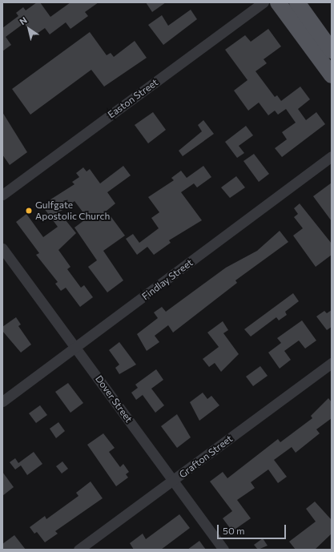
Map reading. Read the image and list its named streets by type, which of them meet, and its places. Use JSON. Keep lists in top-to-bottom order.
{
  "streets": {
    "street": [
      "Easton Street",
      "Findlay Street",
      "Dover Street",
      "Grafton Street"
    ]
  },
  "crossings": [
    ["Findlay Street", "Dover Street"],
    ["Dover Street", "Grafton Street"]
  ],
  "places": ["Gulfgate Apostolic Church"],
  "scale_bar": "50 m",
  "north": "top left"
}
